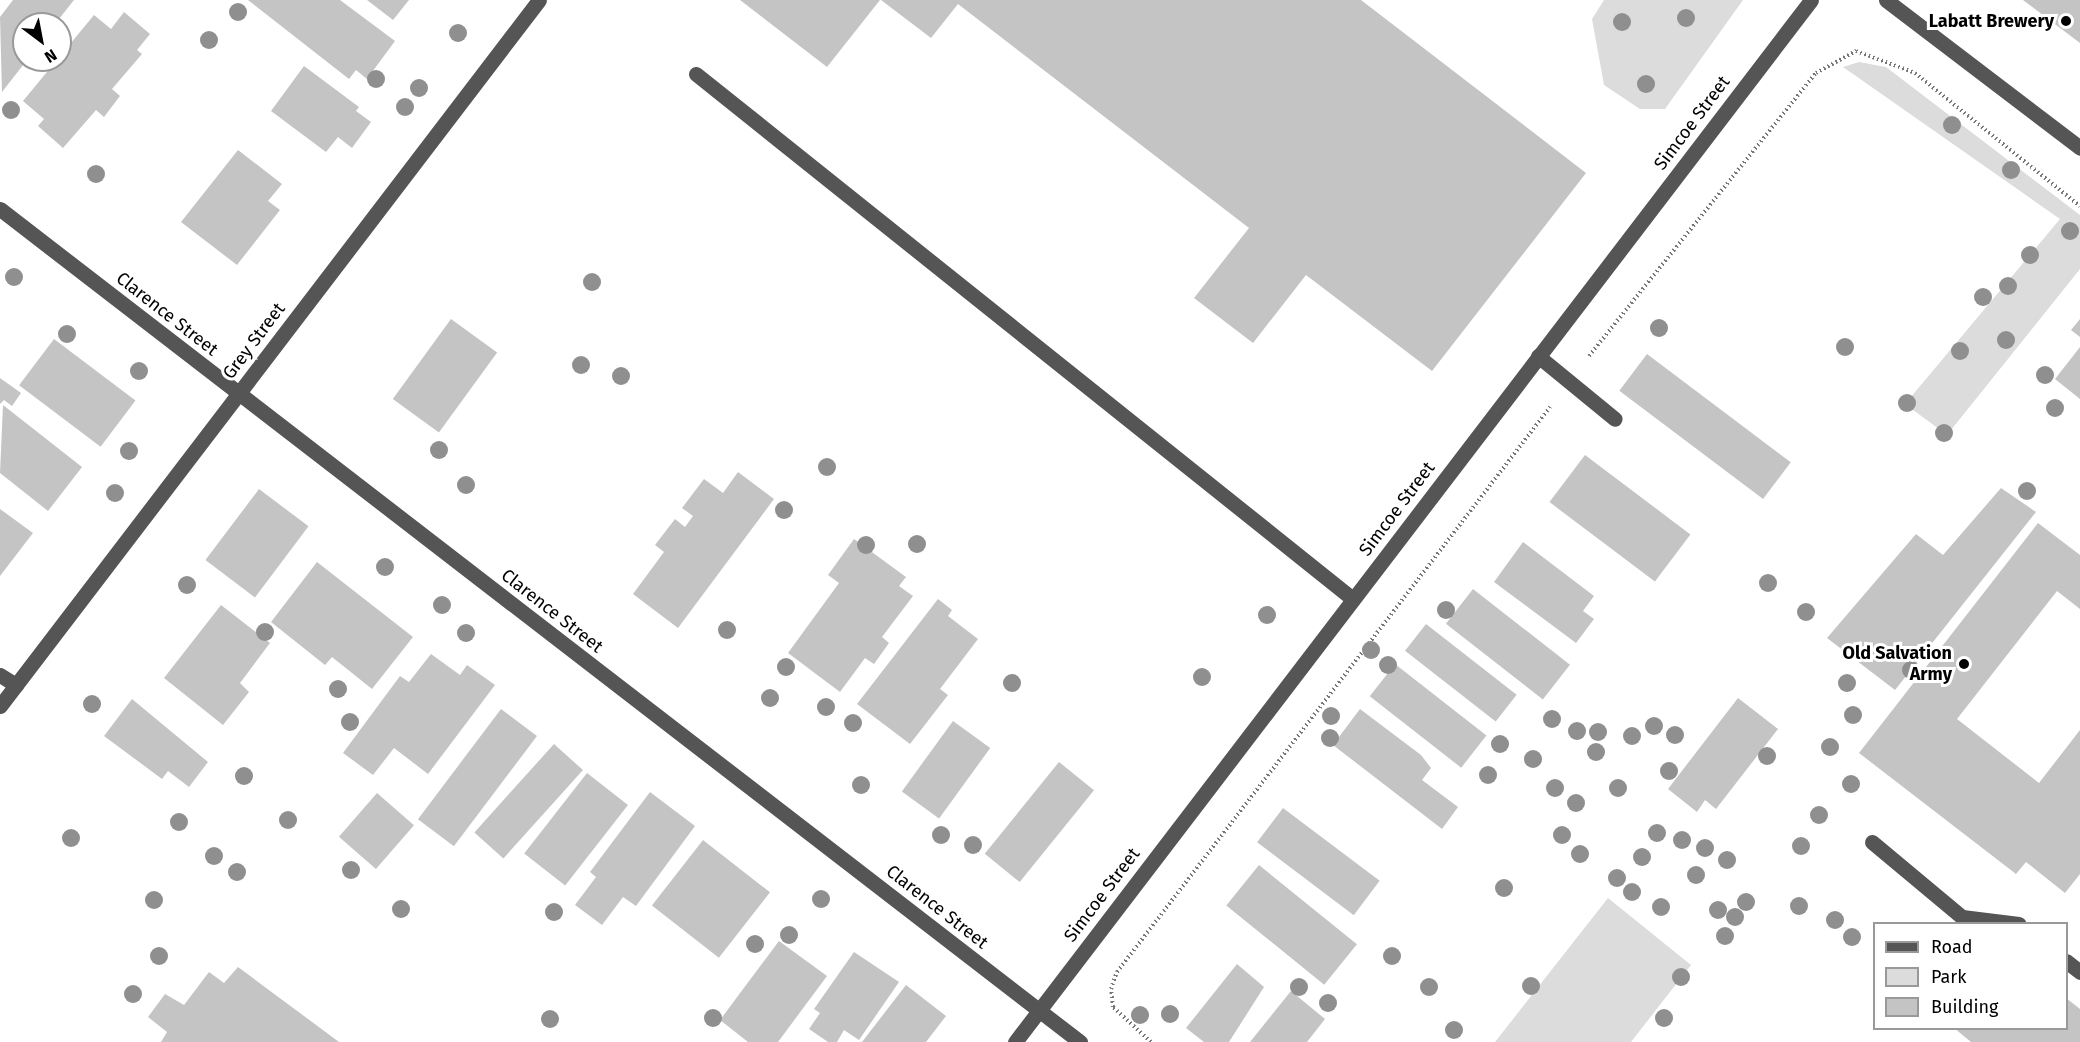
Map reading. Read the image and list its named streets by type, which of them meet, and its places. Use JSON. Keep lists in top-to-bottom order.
{
  "streets": {
    "street": ["Simcoe Street", "Clarence Street", "Grey Street"]
  },
  "crossings": [
    ["Simcoe Street", "Clarence Street"],
    ["Clarence Street", "Grey Street"]
  ],
  "places": ["Labatt Brewery", "Old Salvation Army"],
  "legend": ["Road", "Park", "Building"],
  "north": "bottom right"
}
